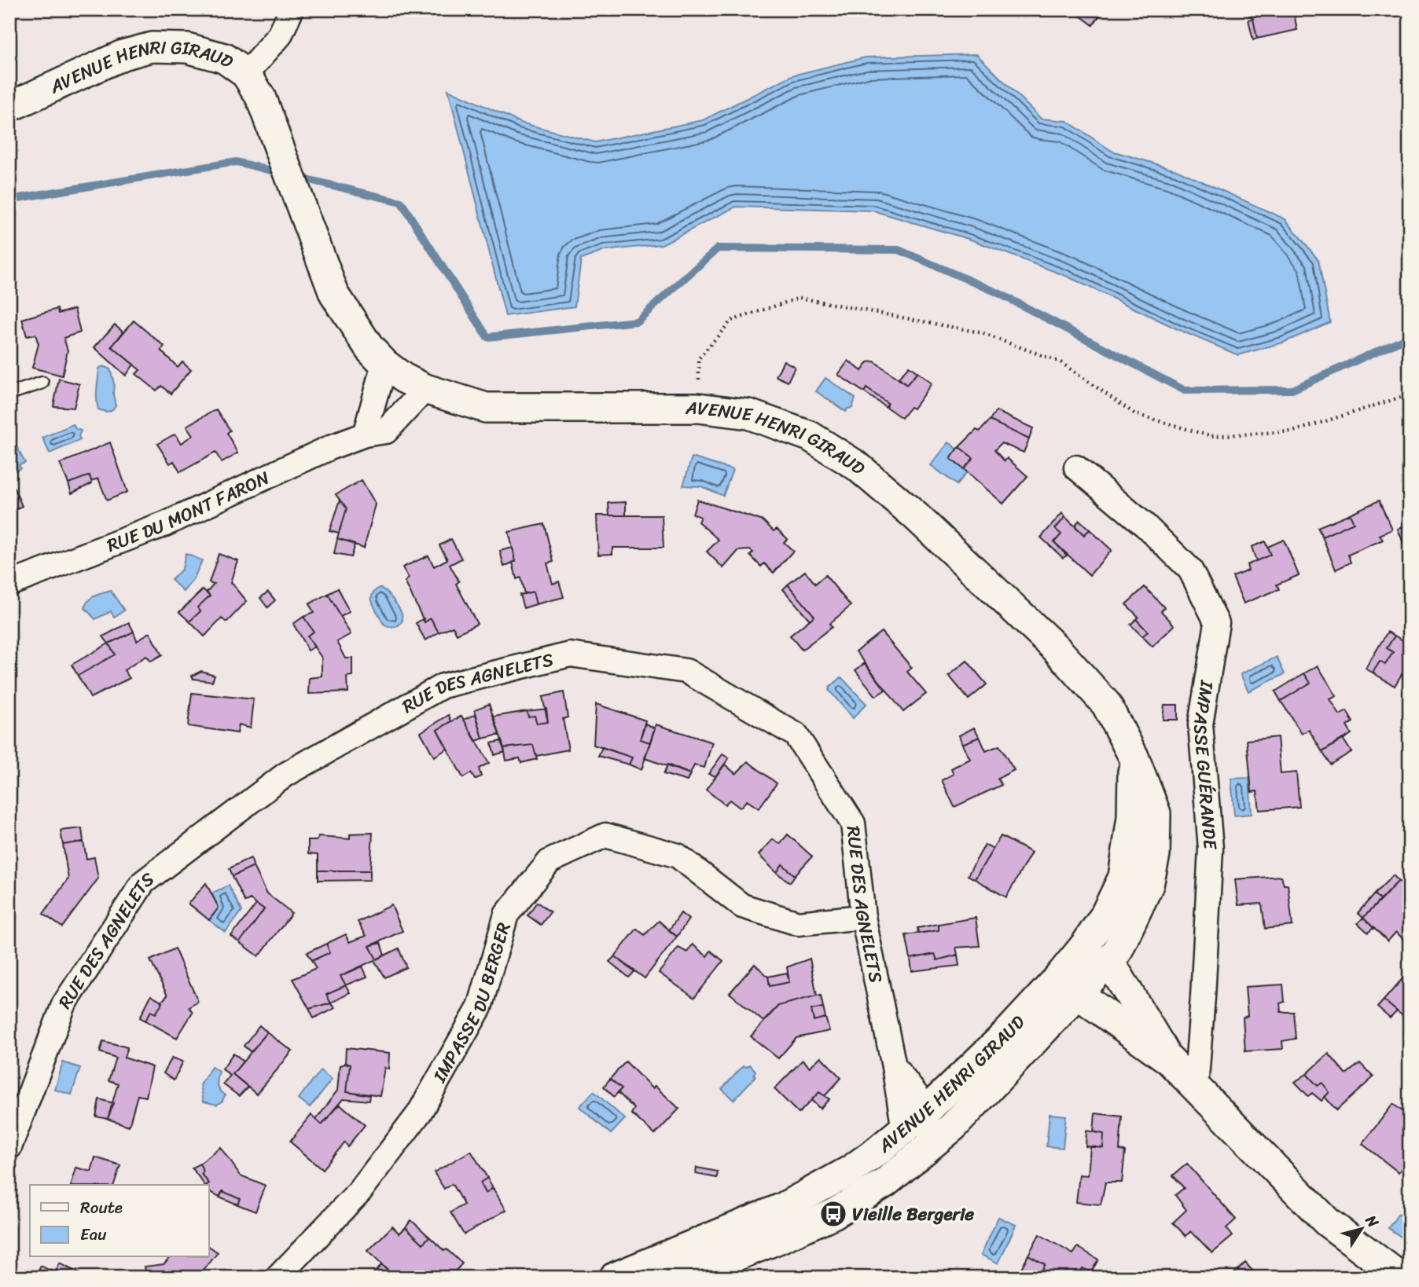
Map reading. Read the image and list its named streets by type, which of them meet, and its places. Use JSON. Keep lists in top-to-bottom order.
{
  "streets": {
    "street": [
      "AVENUE HENRI GIRAUD",
      "RUE DU MONT FARON",
      "RUE DES AGNELETS",
      "IMPASSE GUÉRANDE",
      "IMPASSE DU BERGER"
    ]
  },
  "crossings": [
    ["AVENUE HENRI GIRAUD", "RUE DU MONT FARON"],
    ["AVENUE HENRI GIRAUD", "RUE DES AGNELETS"],
    ["RUE DES AGNELETS", "IMPASSE DU BERGER"]
  ],
  "places": {
    "bus stop": ["Vieille Bergerie"]
  },
  "legend": ["Route", "Eau"],
  "north": "top right"
}
